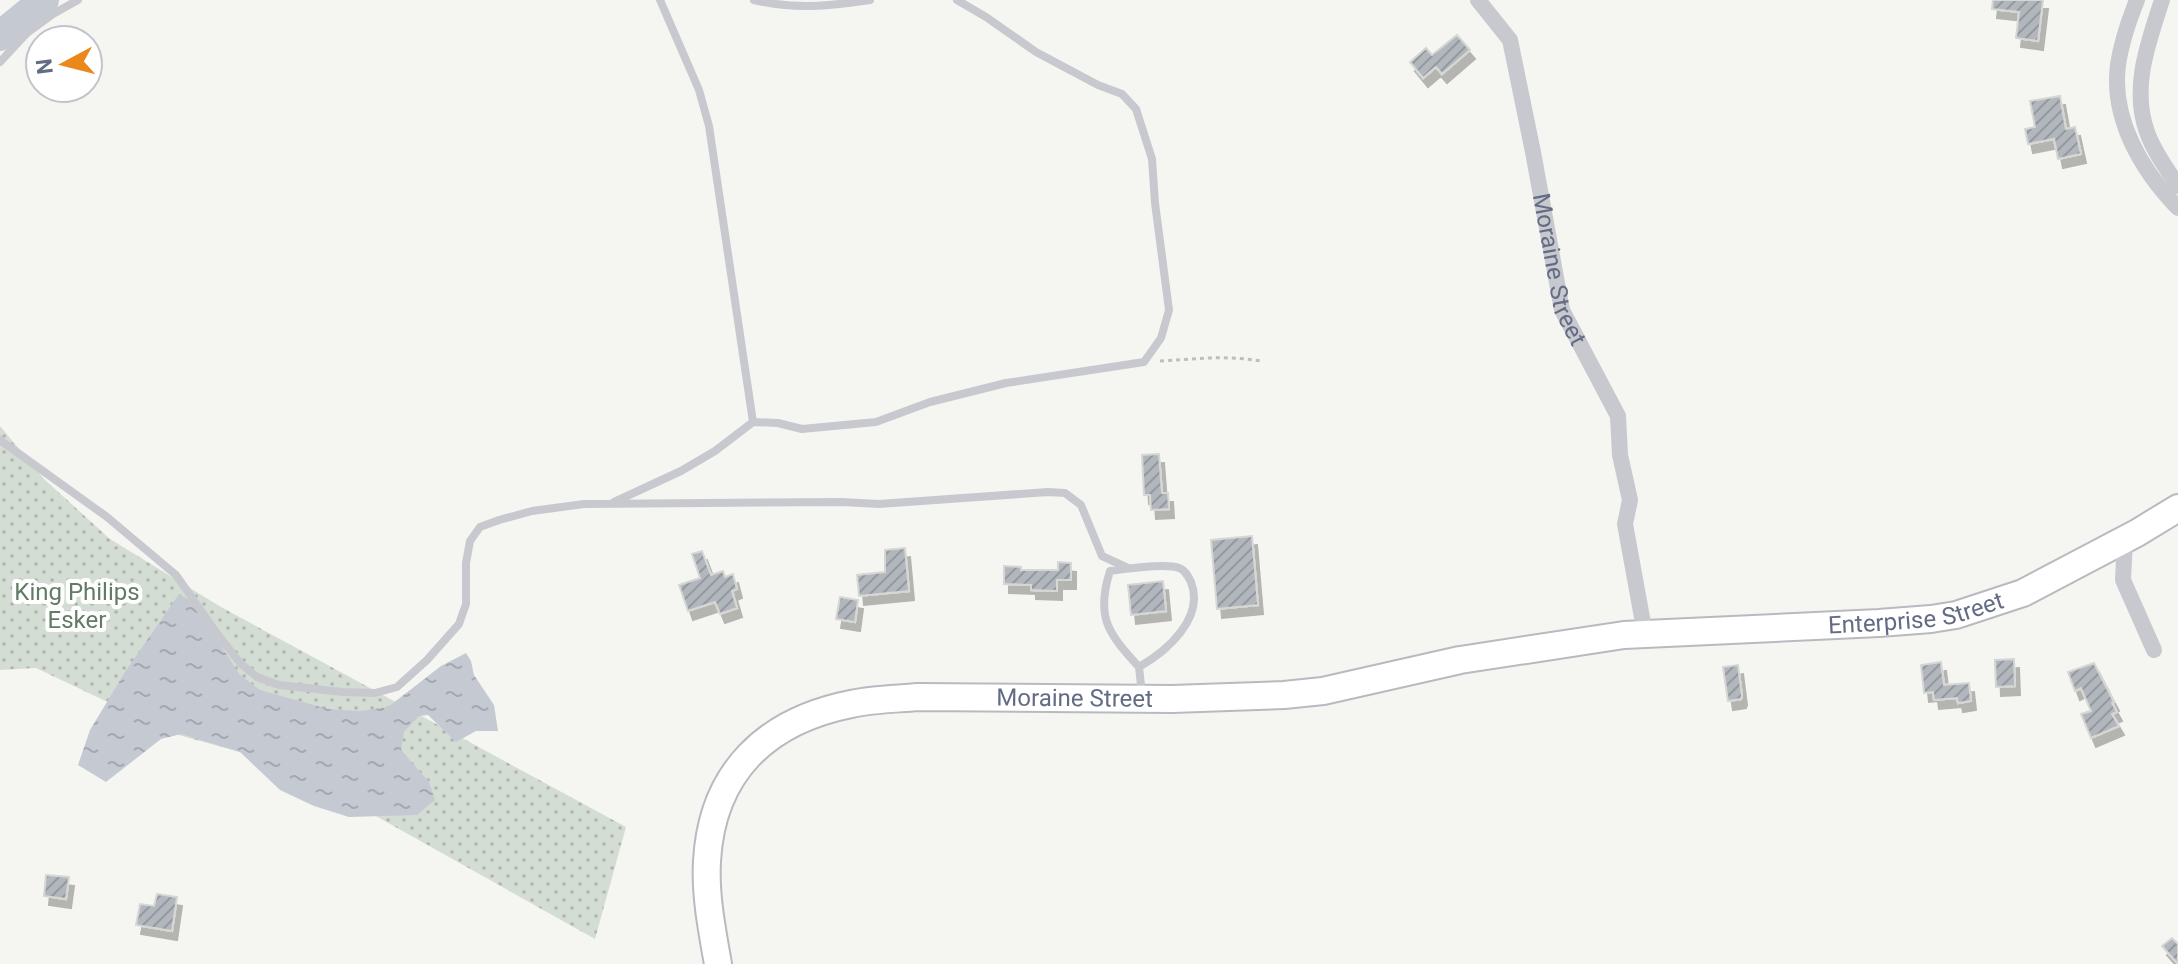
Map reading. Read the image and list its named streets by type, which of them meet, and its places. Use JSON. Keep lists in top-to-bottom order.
{
  "streets": {
    "main road": ["Moraine Street", "Enterprise Street"]
  },
  "crossings": [
    ["Moraine Street", "Enterprise Street"]
  ],
  "parks": ["King Philips Esker"],
  "north": "left"
}
